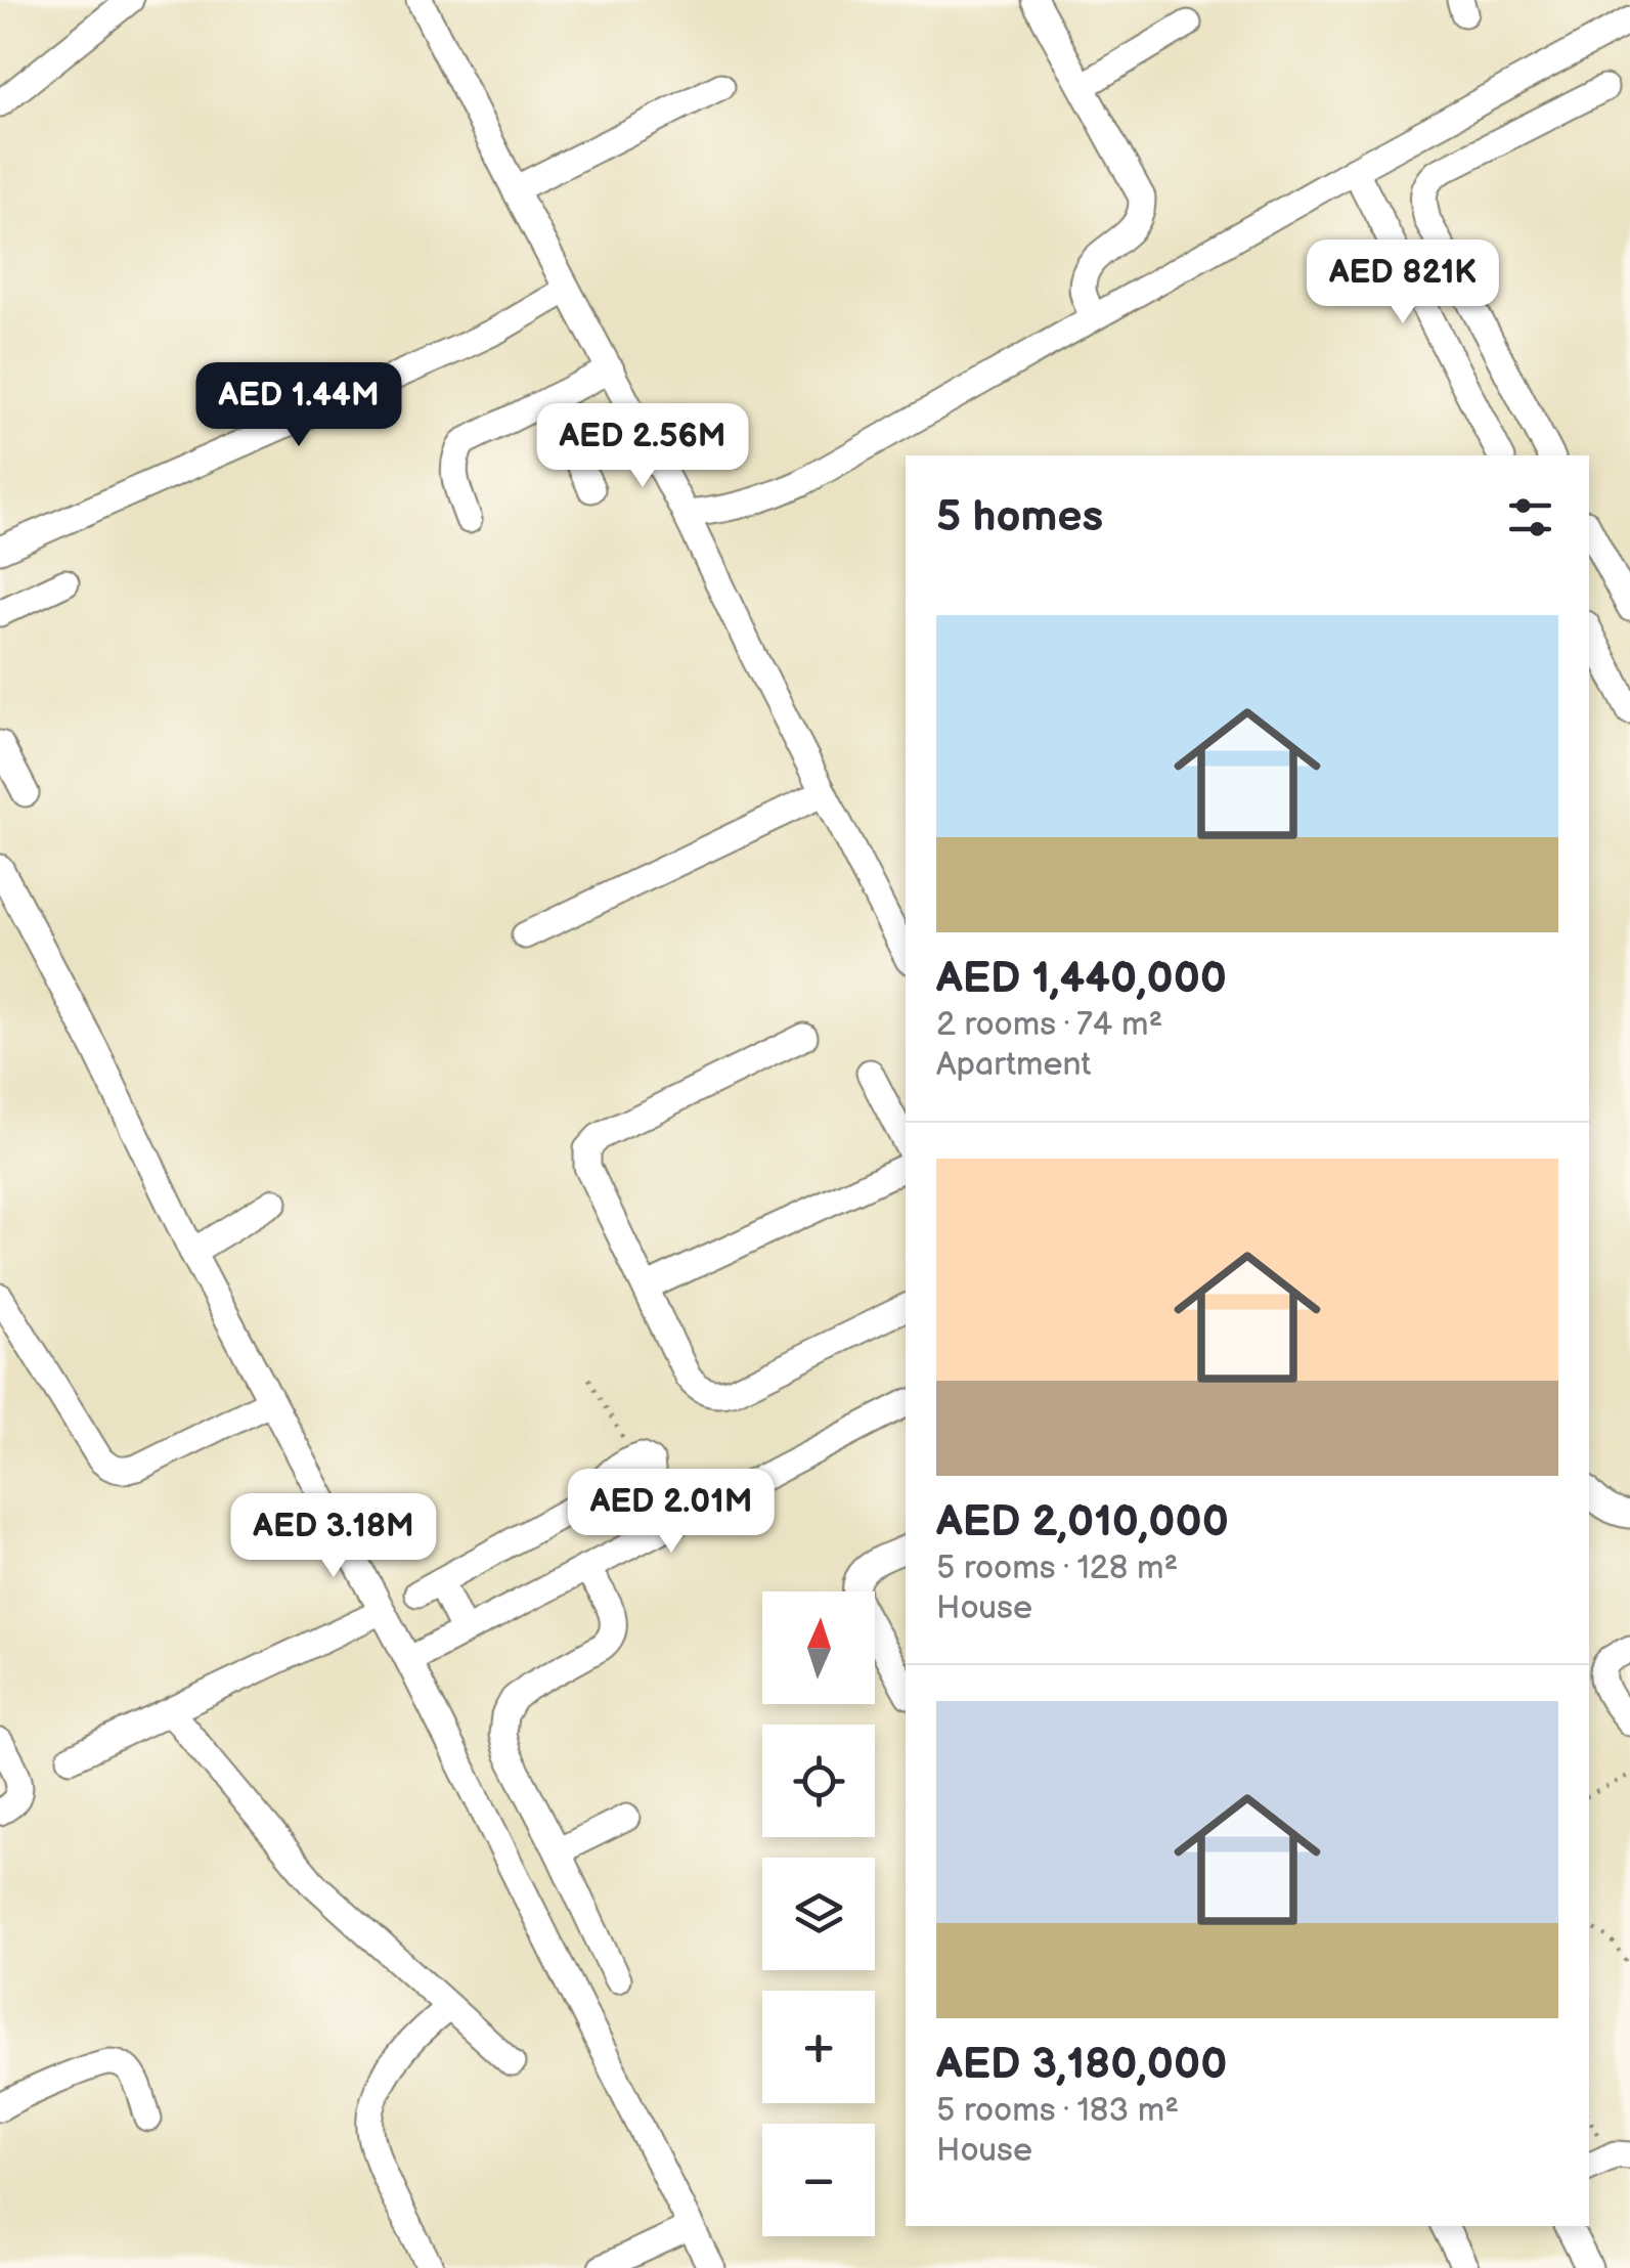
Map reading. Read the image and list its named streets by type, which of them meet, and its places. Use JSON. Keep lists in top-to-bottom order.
{
  "north": "top",
  "page": {
    "price": [
      "AED 821K",
      "AED 1.44M",
      "AED 2.56M",
      "AED 2.01M",
      "AED 3.18M"
    ],
    "heading": "5 homes",
    "list": [
      {
        "name": "AED 1,440,000",
        "note": "2 rooms · 74 m² · Apartment"
      },
      {
        "name": "AED 2,010,000",
        "note": "5 rooms · 128 m² · House"
      },
      {
        "name": "AED 3,180,000",
        "note": "5 rooms · 183 m² · House"
      }
    ],
    "map_buttons": ["+", "−"]
  }
}
